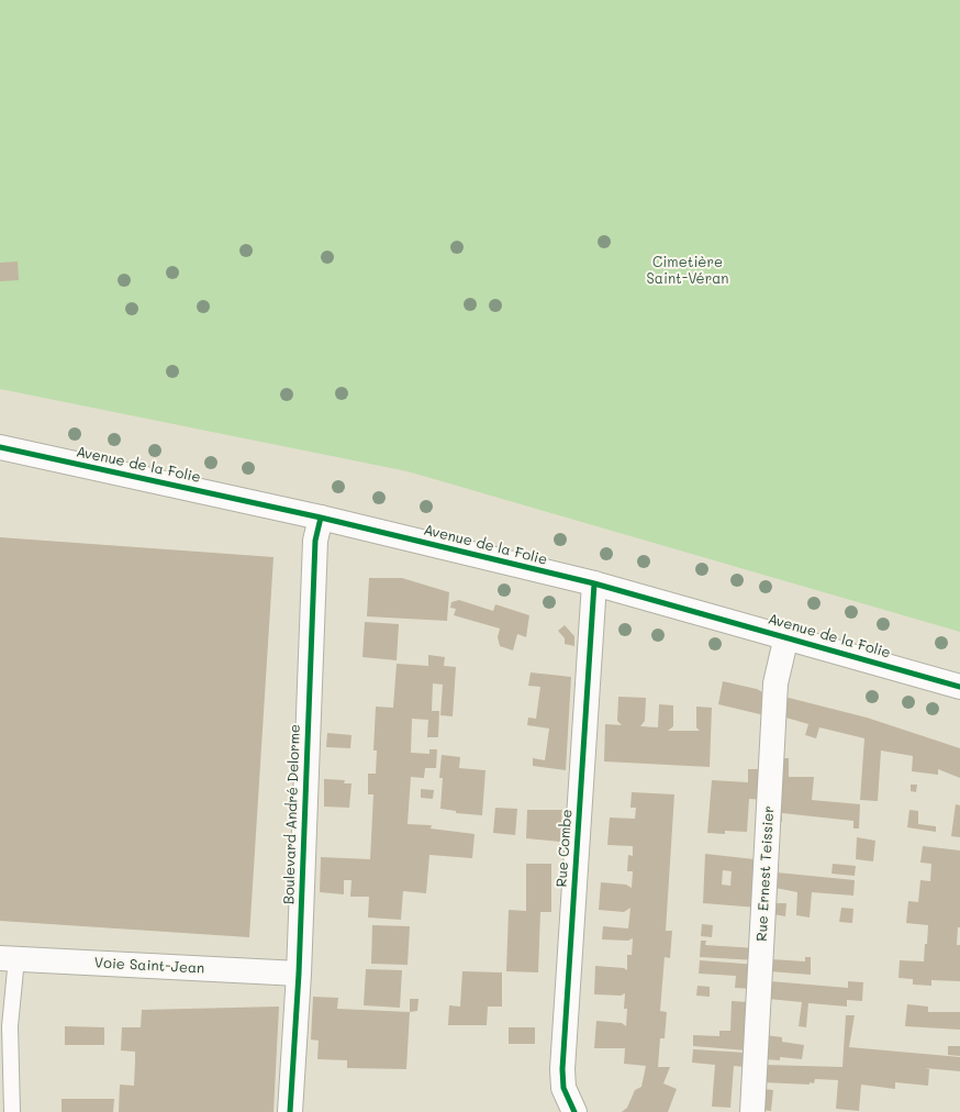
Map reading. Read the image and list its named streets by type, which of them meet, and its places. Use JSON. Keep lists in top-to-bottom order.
{
  "streets": {
    "street": [
      "Avenue de la Folie",
      "Boulevard André Delorme",
      "Rue Combe",
      "Rue Ernest Teissier",
      "Voie Saint-Jean"
    ]
  },
  "crossings": [
    ["Avenue de la Folie", "Boulevard André Delorme"],
    ["Avenue de la Folie", "Rue Combe"],
    ["Avenue de la Folie", "Rue Ernest Teissier"],
    ["Boulevard André Delorme", "Voie Saint-Jean"]
  ],
  "parks": ["Cimetière Saint-Véran"]
}
